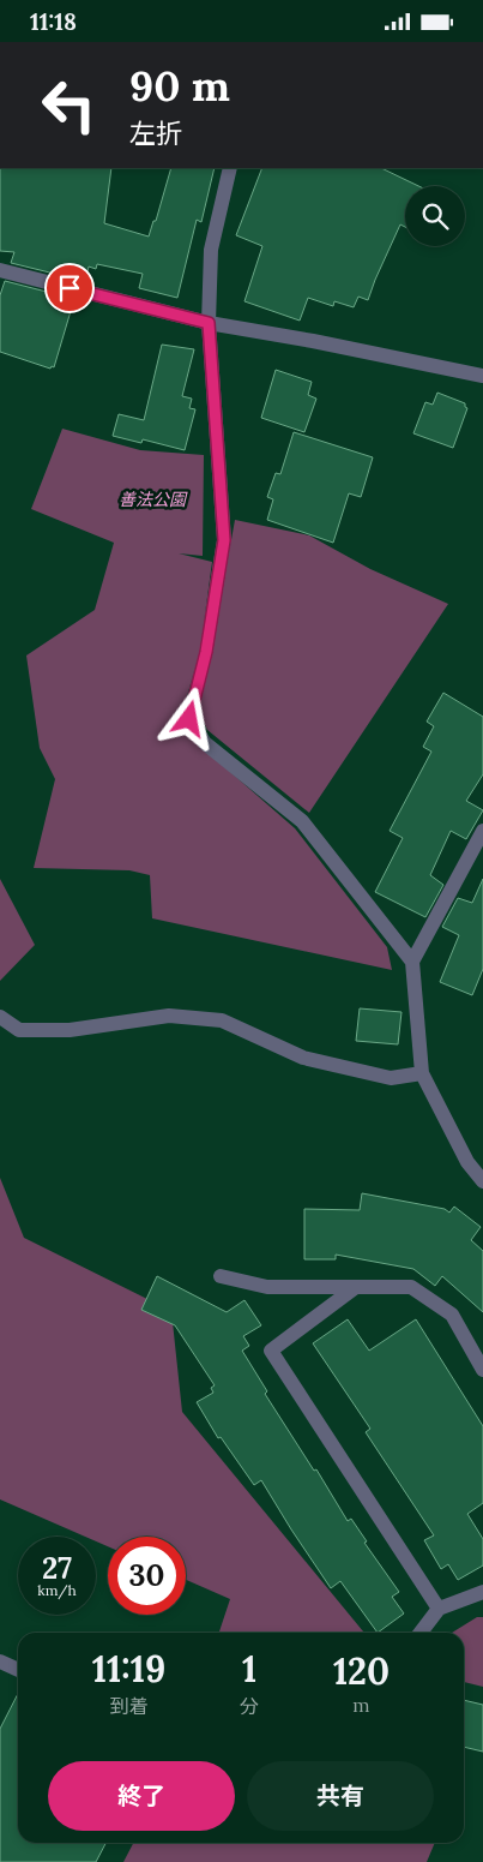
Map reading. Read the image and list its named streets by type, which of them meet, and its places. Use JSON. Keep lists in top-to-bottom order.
{
  "parks": ["善法公園"],
  "page": {
    "status": "11:18",
    "turn": ["90 m", "左折"],
    "speed": "27 km/h",
    "limit": "30",
    "eta": [
      "11:19",
      "到着",
      "1",
      "分",
      "120",
      "m"
    ],
    "buttons": ["終了", "共有"]
  }
}
